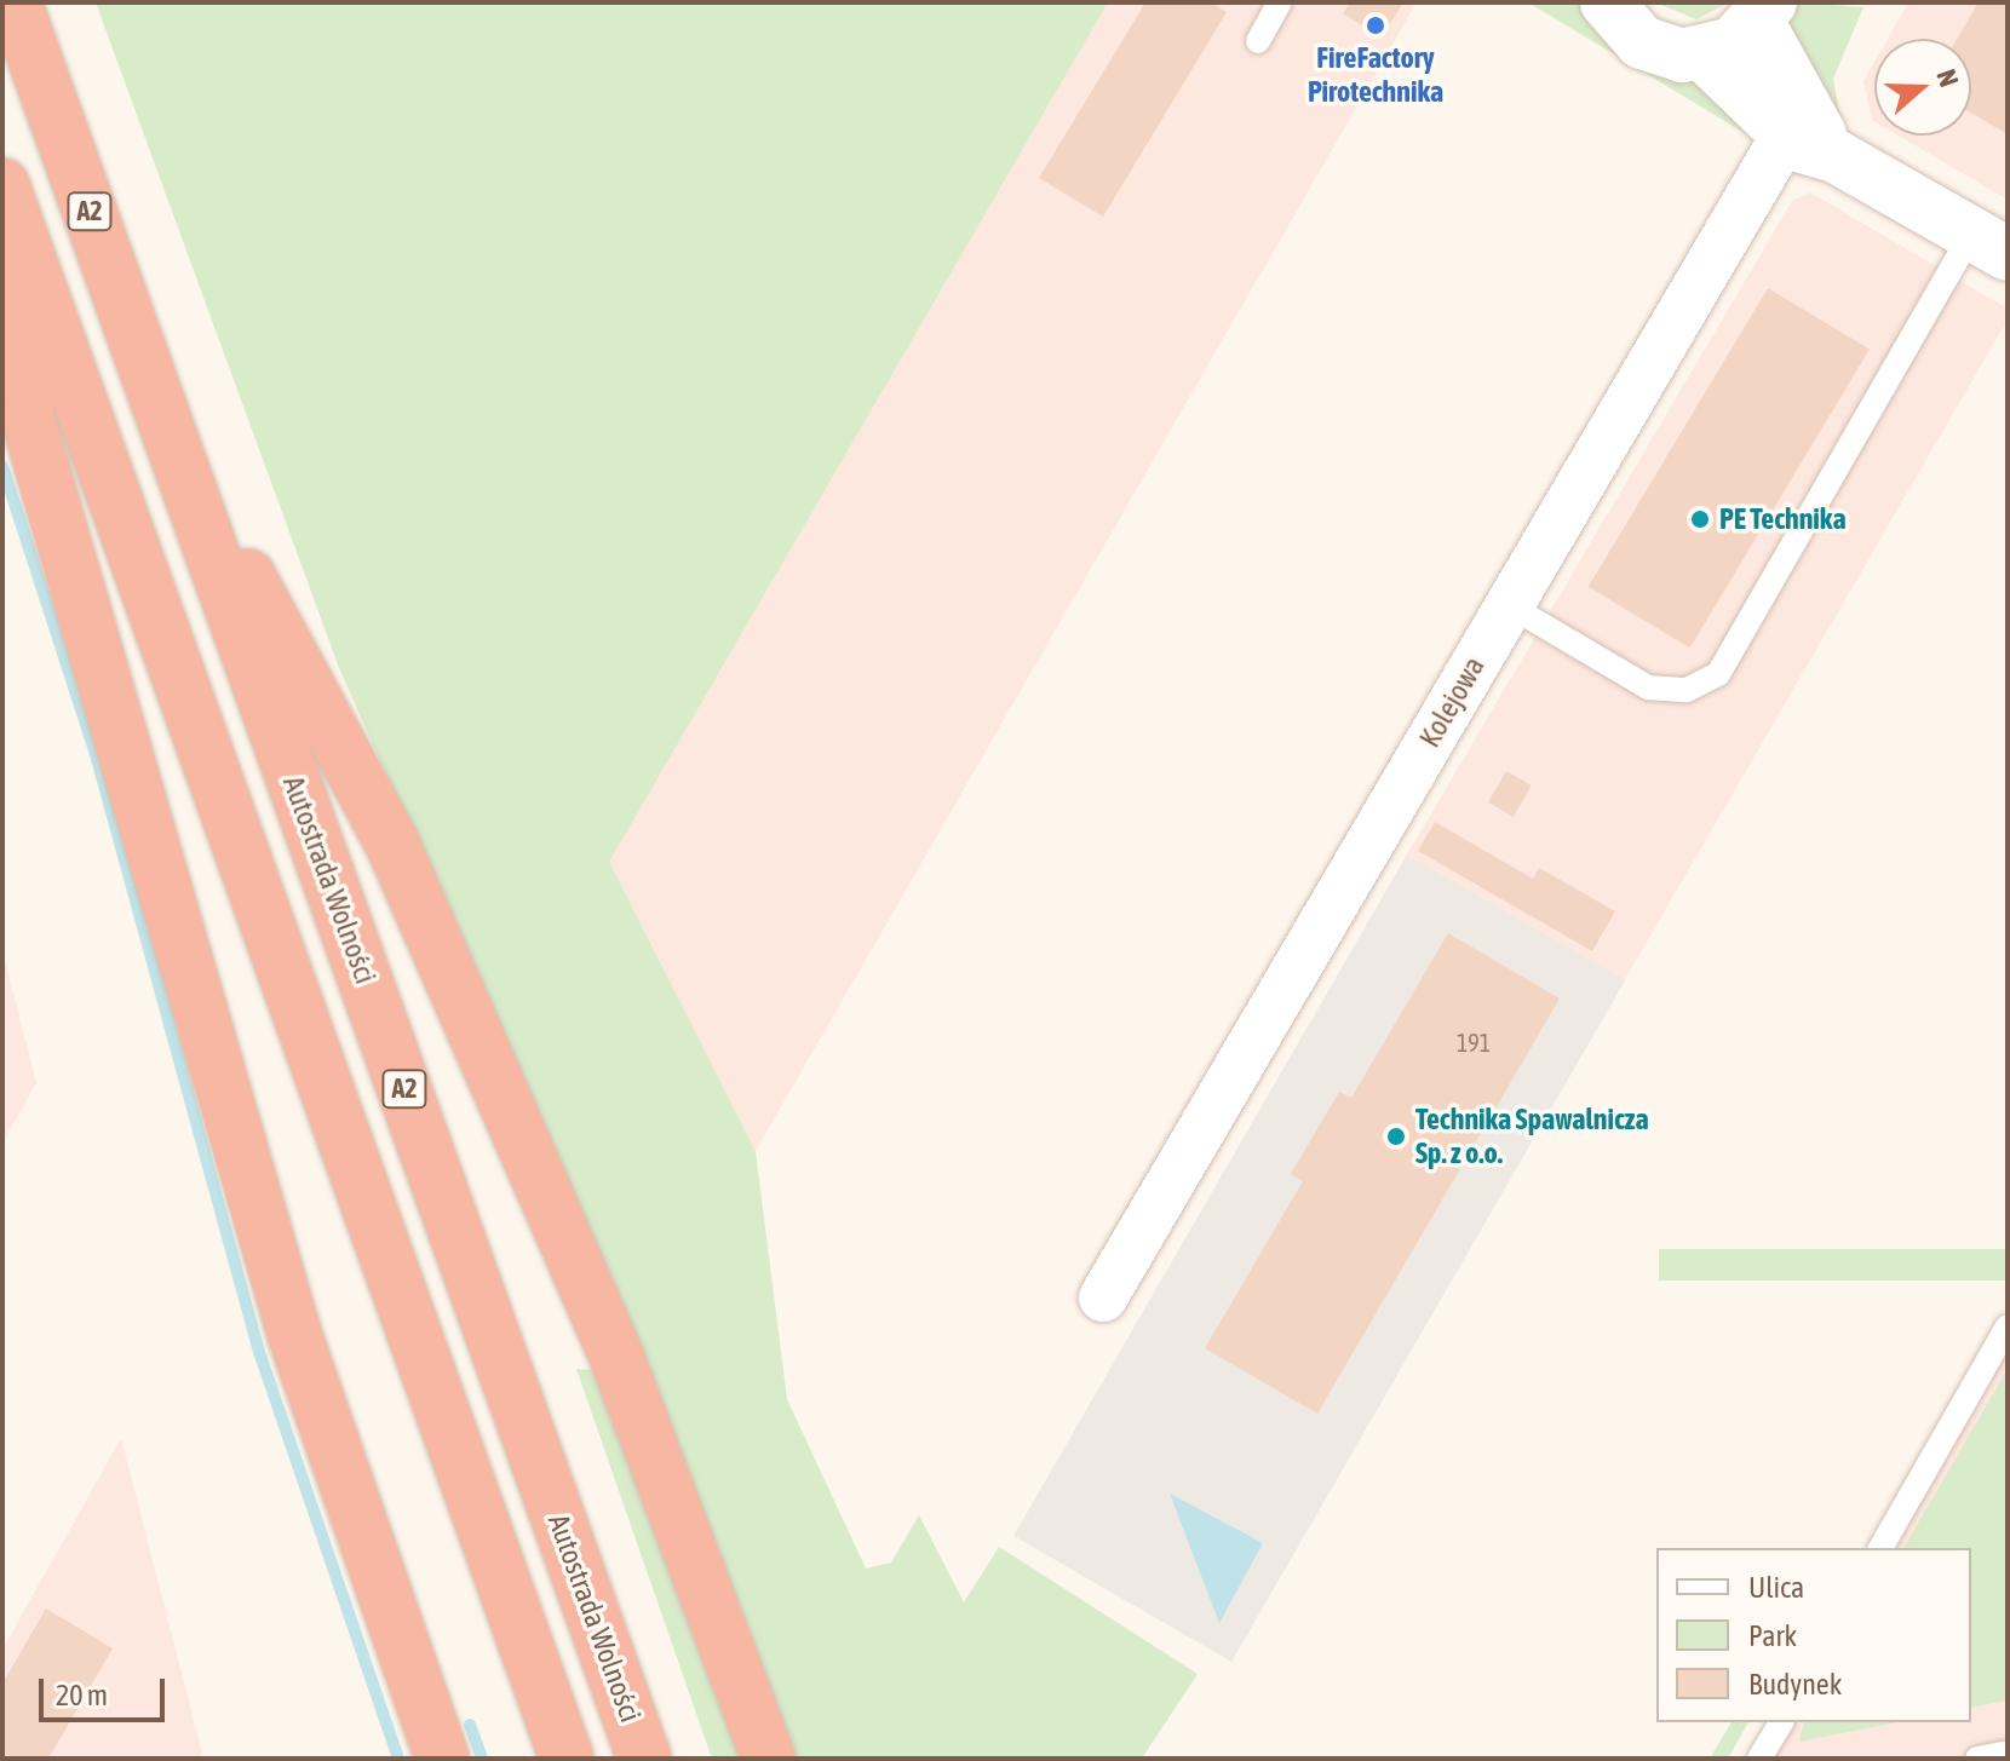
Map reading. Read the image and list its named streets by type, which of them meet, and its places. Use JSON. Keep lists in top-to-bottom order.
{
  "streets": {
    "highway": ["A2", "Autostrada Wolności"],
    "street": ["Kolejowa"]
  },
  "places": ["FireFactory Pirotechnika", "PE Technika", "Technika Spawalnicza Sp. z o.o."],
  "house_numbers": ["191"],
  "legend": ["Ulica", "Park", "Budynek"],
  "scale_bar": "20 m",
  "north": "right"
}
